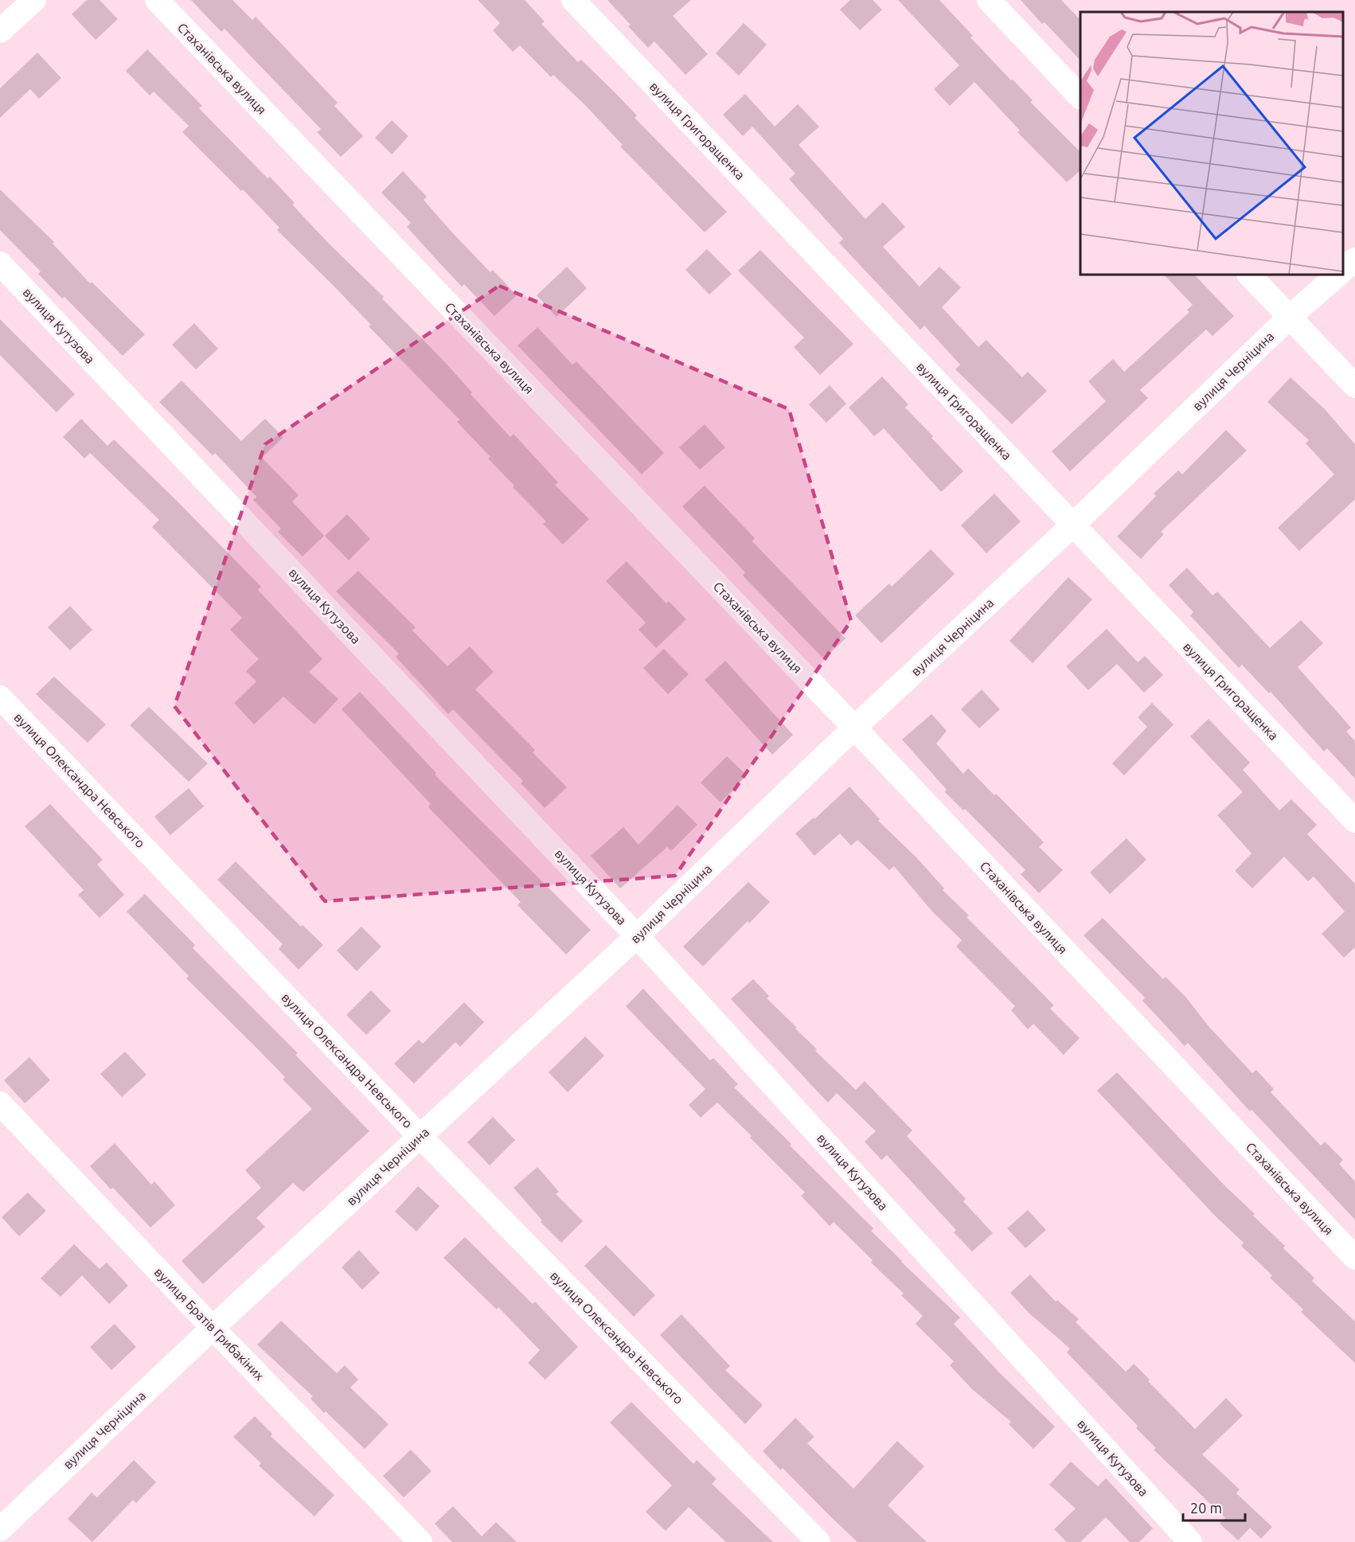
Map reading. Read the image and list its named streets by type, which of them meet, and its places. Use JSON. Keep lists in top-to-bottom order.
{
  "streets": {
    "street": [
      "Стаханівська вулиця",
      "вулиця Григоращенка",
      "вулиця Кутузова",
      "вулиця Черніцина",
      "вулиця Олександра Невського",
      "вулиця Братів Грибакіних"
    ]
  },
  "crossings": [
    ["Стаханівська вулиця", "вулиця Черніцина"],
    ["вулиця Григоращенка", "вулиця Черніцина"],
    ["вулиця Кутузова", "вулиця Черніцина"],
    ["вулиця Черніцина", "вулиця Олександра Невського"],
    ["вулиця Черніцина", "вулиця Братів Грибакіних"]
  ],
  "scale_bar": "20 m"
}
